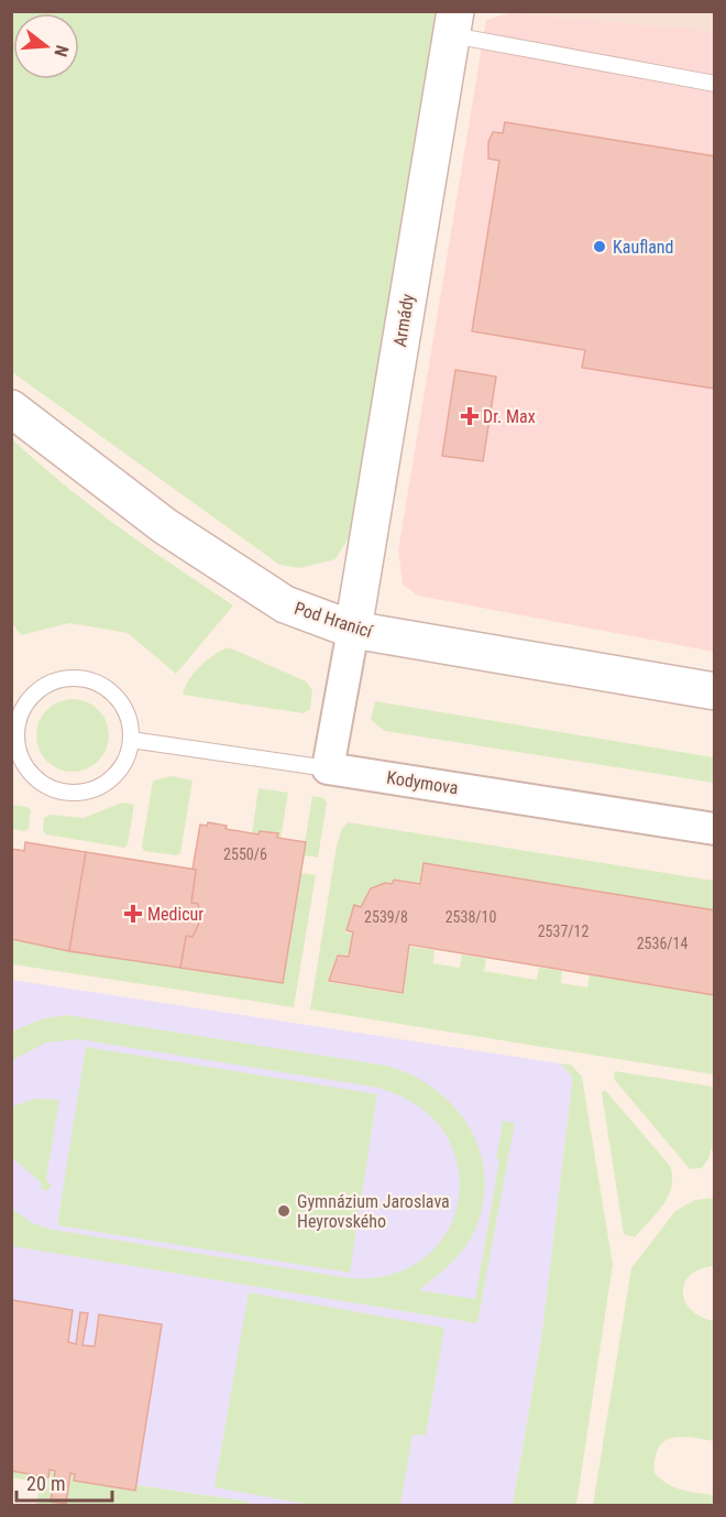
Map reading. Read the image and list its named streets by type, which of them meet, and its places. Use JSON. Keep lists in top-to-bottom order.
{
  "streets": {
    "street": ["Armády", "Pod Hranicí", "Kodymova"]
  },
  "crossings": [
    ["Armády", "Pod Hranicí"]
  ],
  "places": {
    "other": ["Kaufland", "Gymnázium Jaroslava Heyrovského"],
    "health": ["Dr. Max", "Medicur"]
  },
  "house_numbers": [
    "2550/6",
    "2539/8",
    "2538/10",
    "2537/12",
    "2536/14"
  ],
  "scale_bar": "20 m",
  "north": "right"
}
